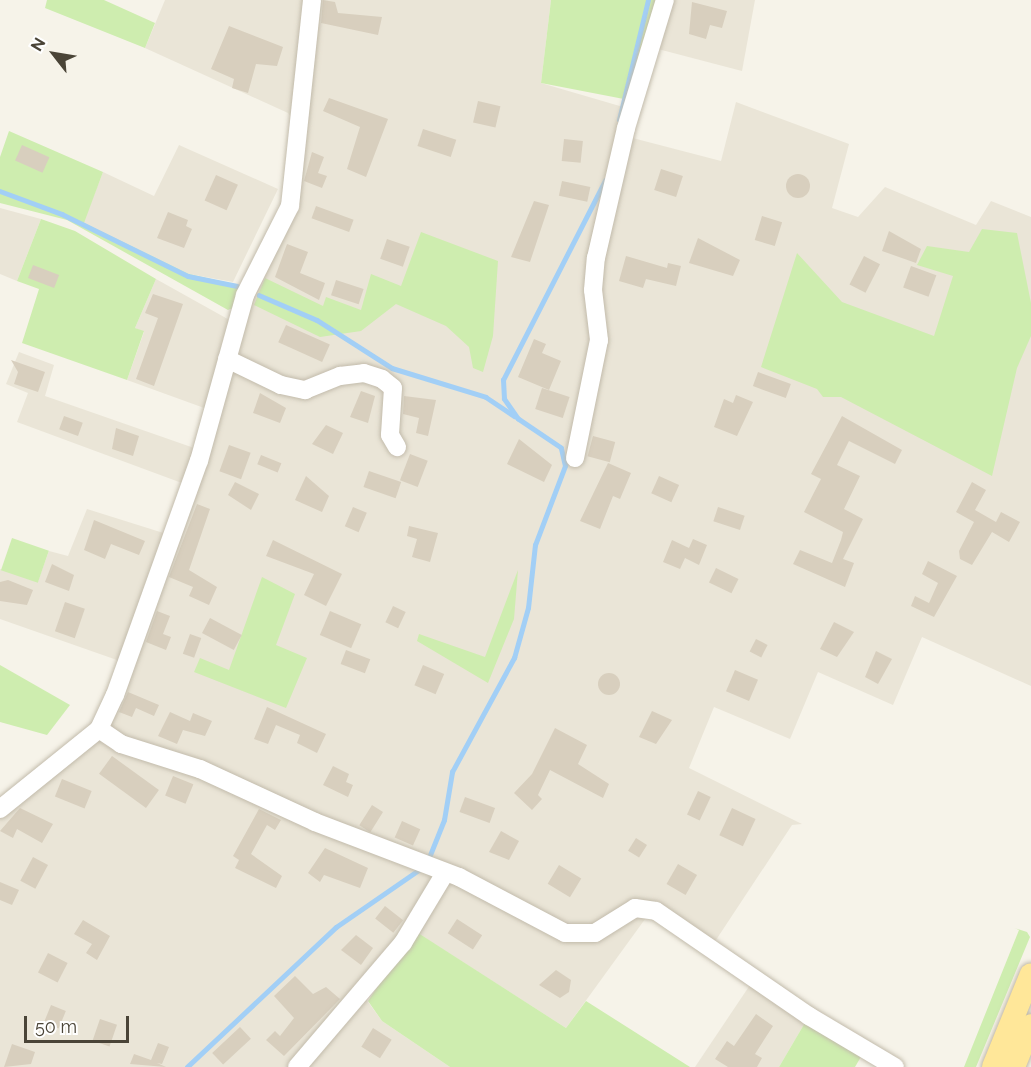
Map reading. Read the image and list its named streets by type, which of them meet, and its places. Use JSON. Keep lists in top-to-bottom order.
{
  "scale_bar": "50 m",
  "north": "top left"
}
